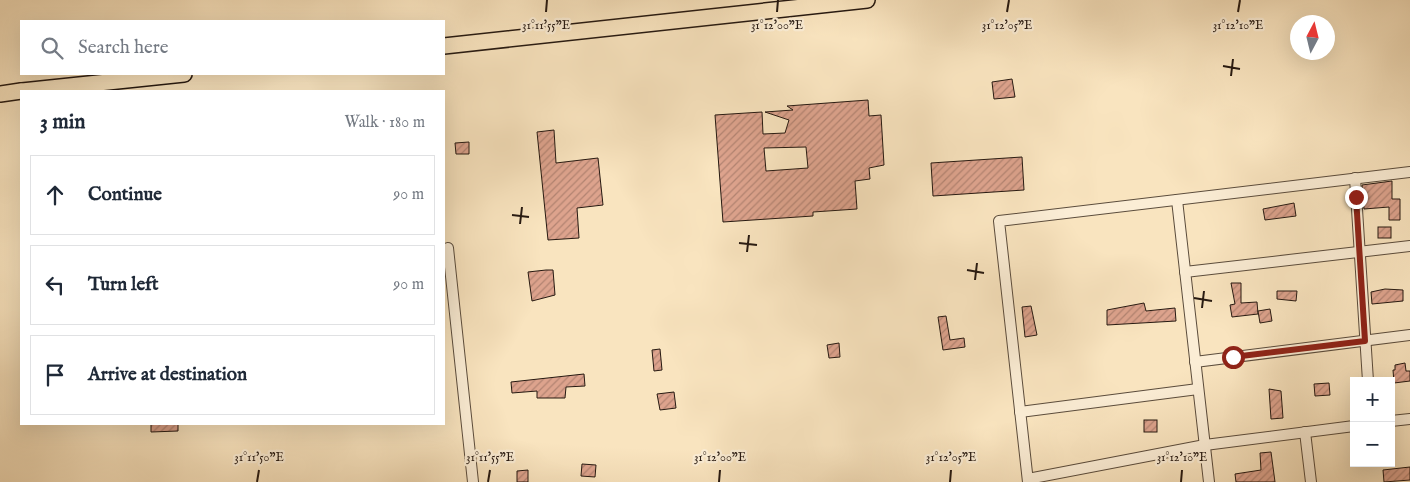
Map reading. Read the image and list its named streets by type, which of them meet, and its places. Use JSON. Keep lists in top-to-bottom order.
{
  "north": "top",
  "page": {
    "search": "Search here",
    "heading": ["3 min", "Walk · 180 m"],
    "list": [
      ["Continue", "90 m"],
      ["Turn left", "90 m"],
      "Arrive at destination"
    ],
    "map_buttons": ["+", "−"]
  },
  "coordinates": [
    "31°11'55\"E",
    "31°12'00\"E",
    "31°12'05\"E",
    "31°12'10\"E",
    "31°11'50\"E"
  ]
}
